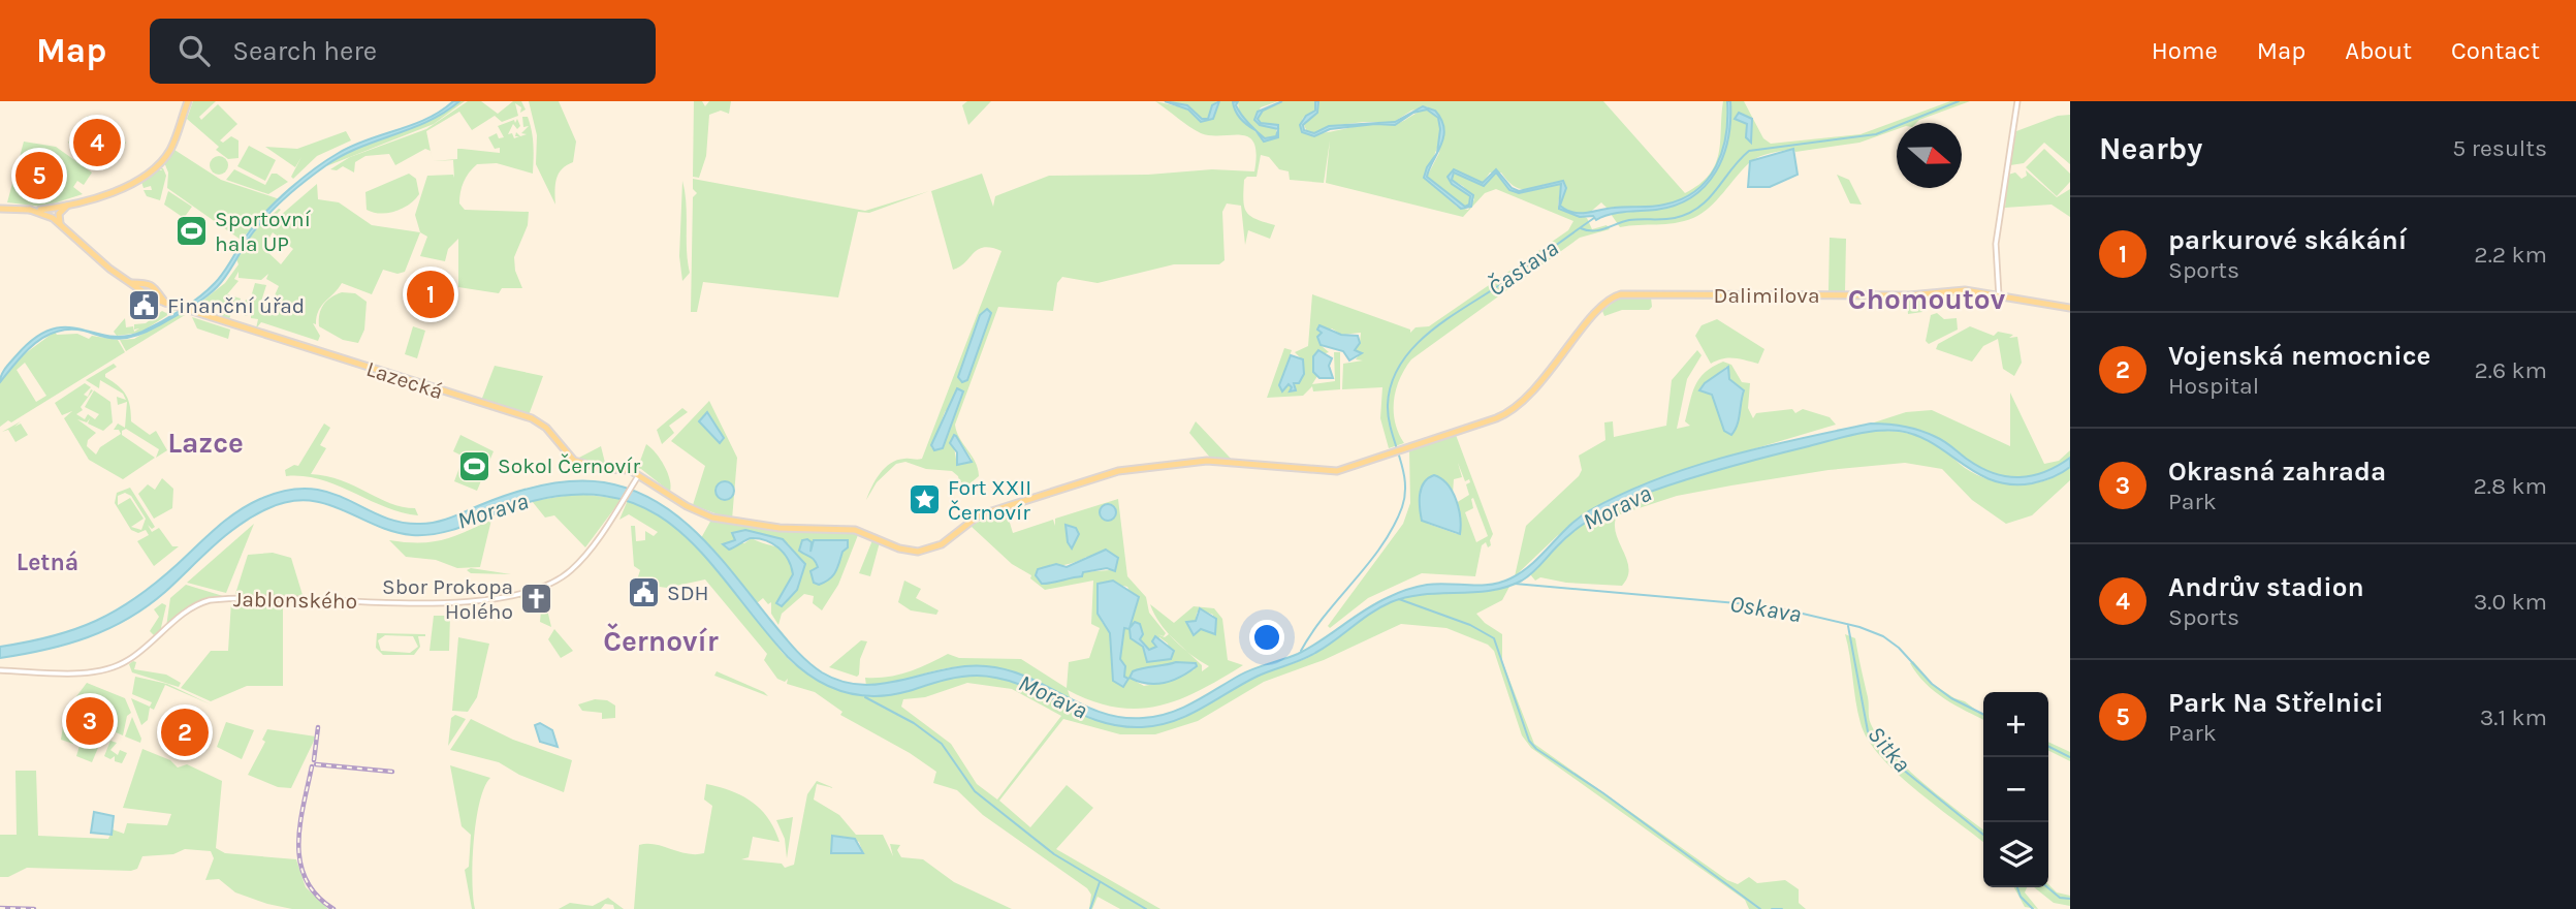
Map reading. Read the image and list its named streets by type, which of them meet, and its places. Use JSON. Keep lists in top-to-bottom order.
{
  "streets": {
    "main road": ["Dalimilova", "Lazecká"],
    "street": ["Jablonského"]
  },
  "crossings": [
    ["Dalimilova", "Lazecká"],
    ["Dalimilova", "Jablonského"],
    ["Lazecká", "Jablonského"]
  ],
  "districts": [
    "Chomoutov",
    "Lazce",
    "Letná",
    "Černovír"
  ],
  "water": [
    "Častava",
    "Morava",
    "Oskava",
    "Sitka"
  ],
  "places": {
    "sports": ["Sportovní hala UP", "Sokol Černovír"],
    "public building": ["Finanční úřad", "SDH"],
    "place": ["Fort XXII Černovír"],
    "church": ["Sbor Prokopa Holého"]
  },
  "north": "right",
  "page": {
    "header": "Map",
    "search": "Search here",
    "nav": [
      "Home",
      "Map",
      "About",
      "Contact"
    ],
    "heading": ["Nearby", "5 results"],
    "pins": [
      "4",
      "5",
      "1",
      "3",
      "2"
    ],
    "list": [
      {
        "mark": "1",
        "name": "parkurové skákání",
        "note": "Sports",
        "value": "2.2 km"
      },
      {
        "mark": "2",
        "name": "Vojenská nemocnice",
        "note": "Hospital",
        "value": "2.6 km"
      },
      {
        "mark": "3",
        "name": "Okrasná zahrada",
        "note": "Park",
        "value": "2.8 km"
      },
      {
        "mark": "4",
        "name": "Andrův stadion",
        "note": "Sports",
        "value": "3.0 km"
      },
      {
        "mark": "5",
        "name": "Park Na Střelnici",
        "note": "Park",
        "value": "3.1 km"
      }
    ],
    "map_buttons": ["+", "−"]
  }
}
